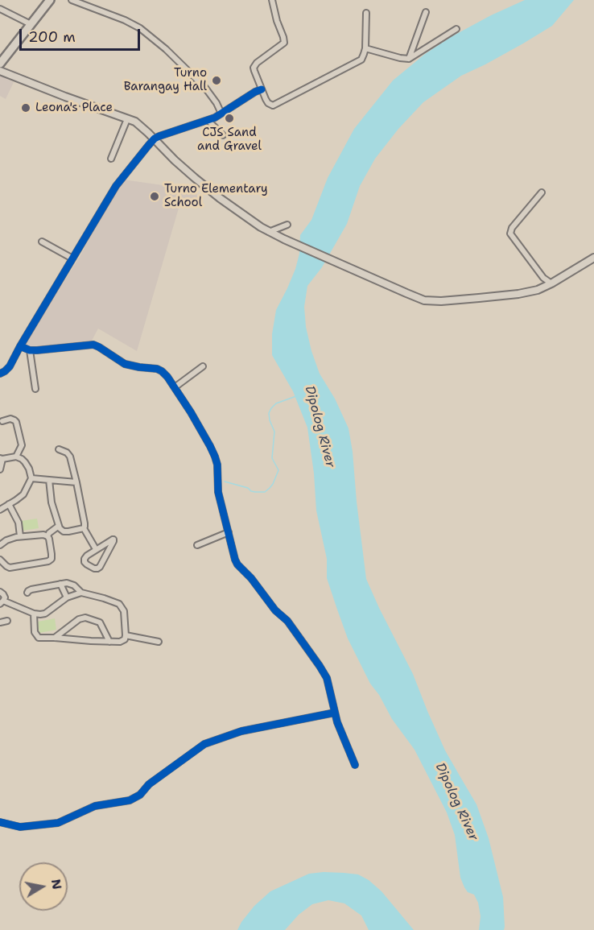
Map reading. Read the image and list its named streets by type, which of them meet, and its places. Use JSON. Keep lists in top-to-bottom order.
{
  "water": ["Dipolog River"],
  "places": [
    "Turno Barangay Hall",
    "Leona's Place",
    "CJS Sand and Gravel",
    "Turno Elementary School"
  ],
  "scale_bar": "200 m",
  "north": "right"
}
